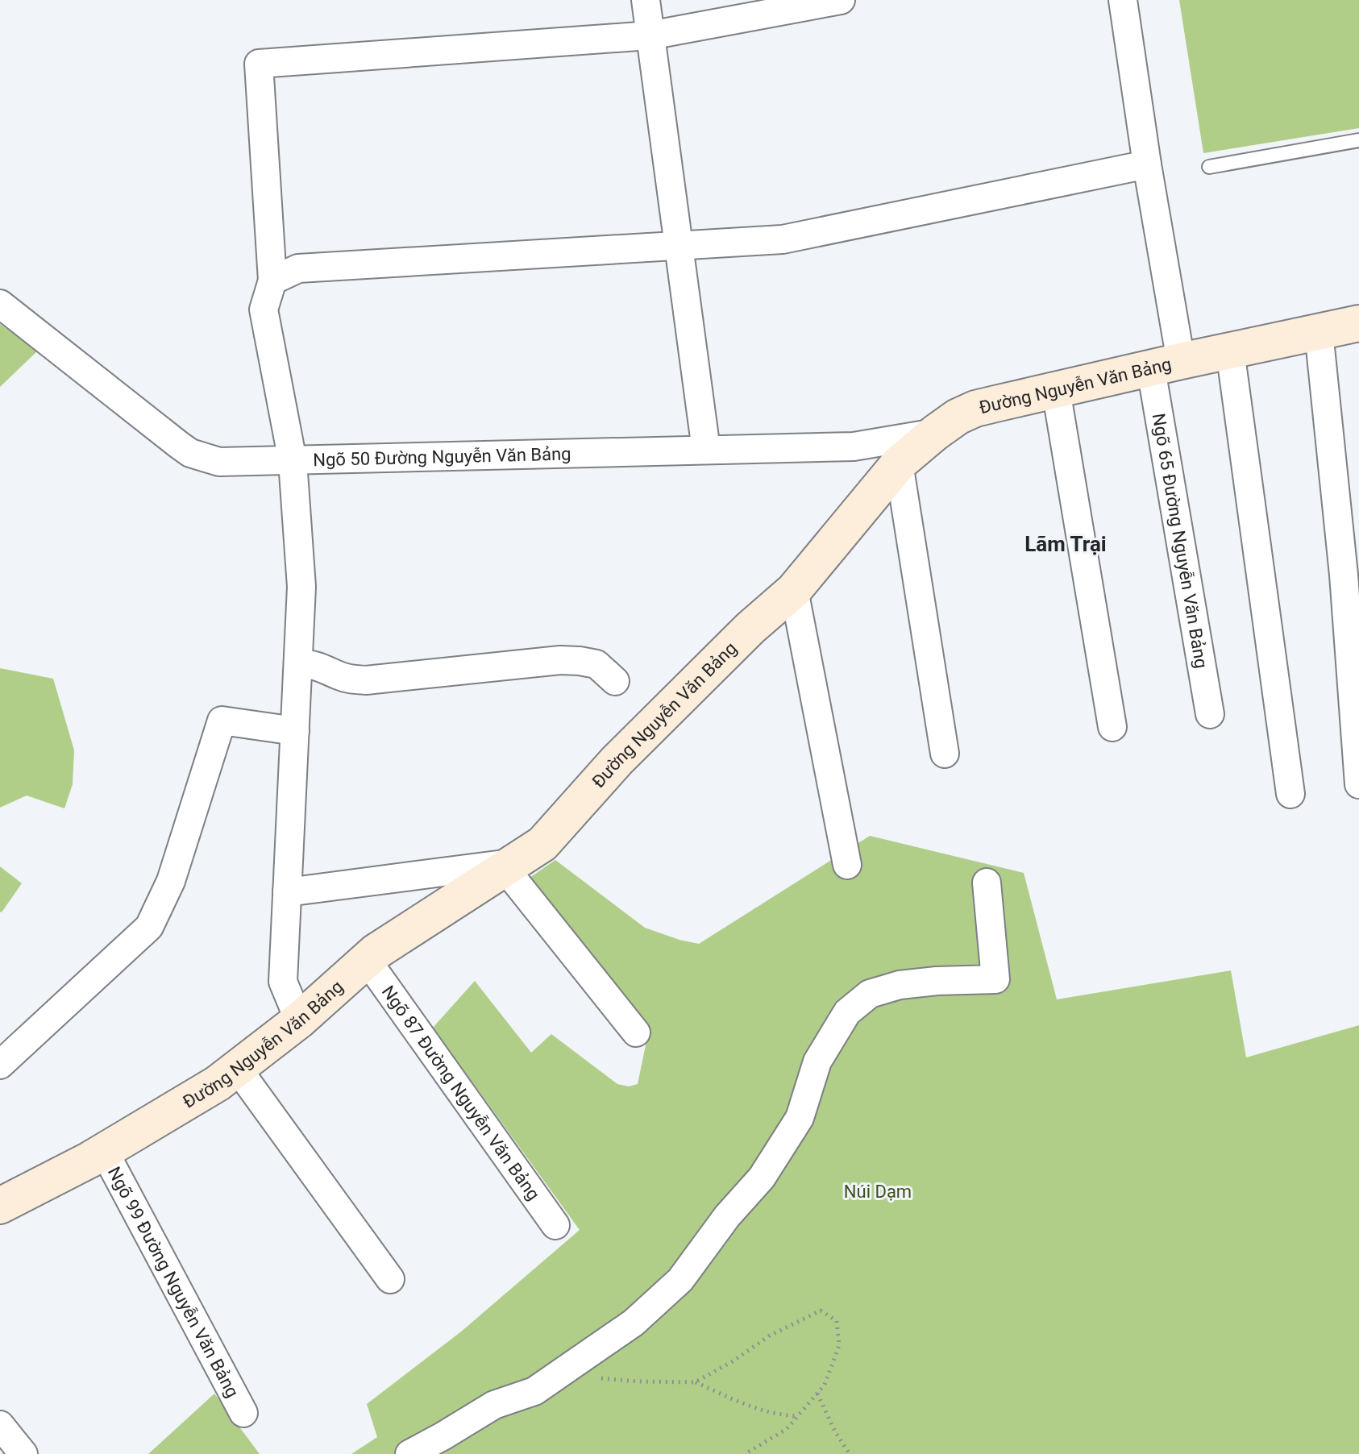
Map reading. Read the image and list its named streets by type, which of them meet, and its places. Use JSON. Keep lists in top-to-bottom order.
{
  "streets": {
    "street": [
      "Đường Nguyễn Văn Bảng",
      "Ngõ 50 Đường Nguyễn Văn Bảng",
      "Ngõ 65 Đường Nguyễn Văn Bảng",
      "Ngõ 87 Đường Nguyễn Văn Bảng",
      "Ngõ 99 Đường Nguyễn Văn Bảng"
    ]
  },
  "crossings": [
    ["Đường Nguyễn Văn Bảng", "Ngõ 50 Đường Nguyễn Văn Bảng"],
    ["Đường Nguyễn Văn Bảng", "Ngõ 65 Đường Nguyễn Văn Bảng"],
    ["Đường Nguyễn Văn Bảng", "Ngõ 87 Đường Nguyễn Văn Bảng"],
    ["Đường Nguyễn Văn Bảng", "Ngõ 99 Đường Nguyễn Văn Bảng"]
  ],
  "districts": ["Lãm Trại"],
  "parks": ["Núi Dạm"]
}
